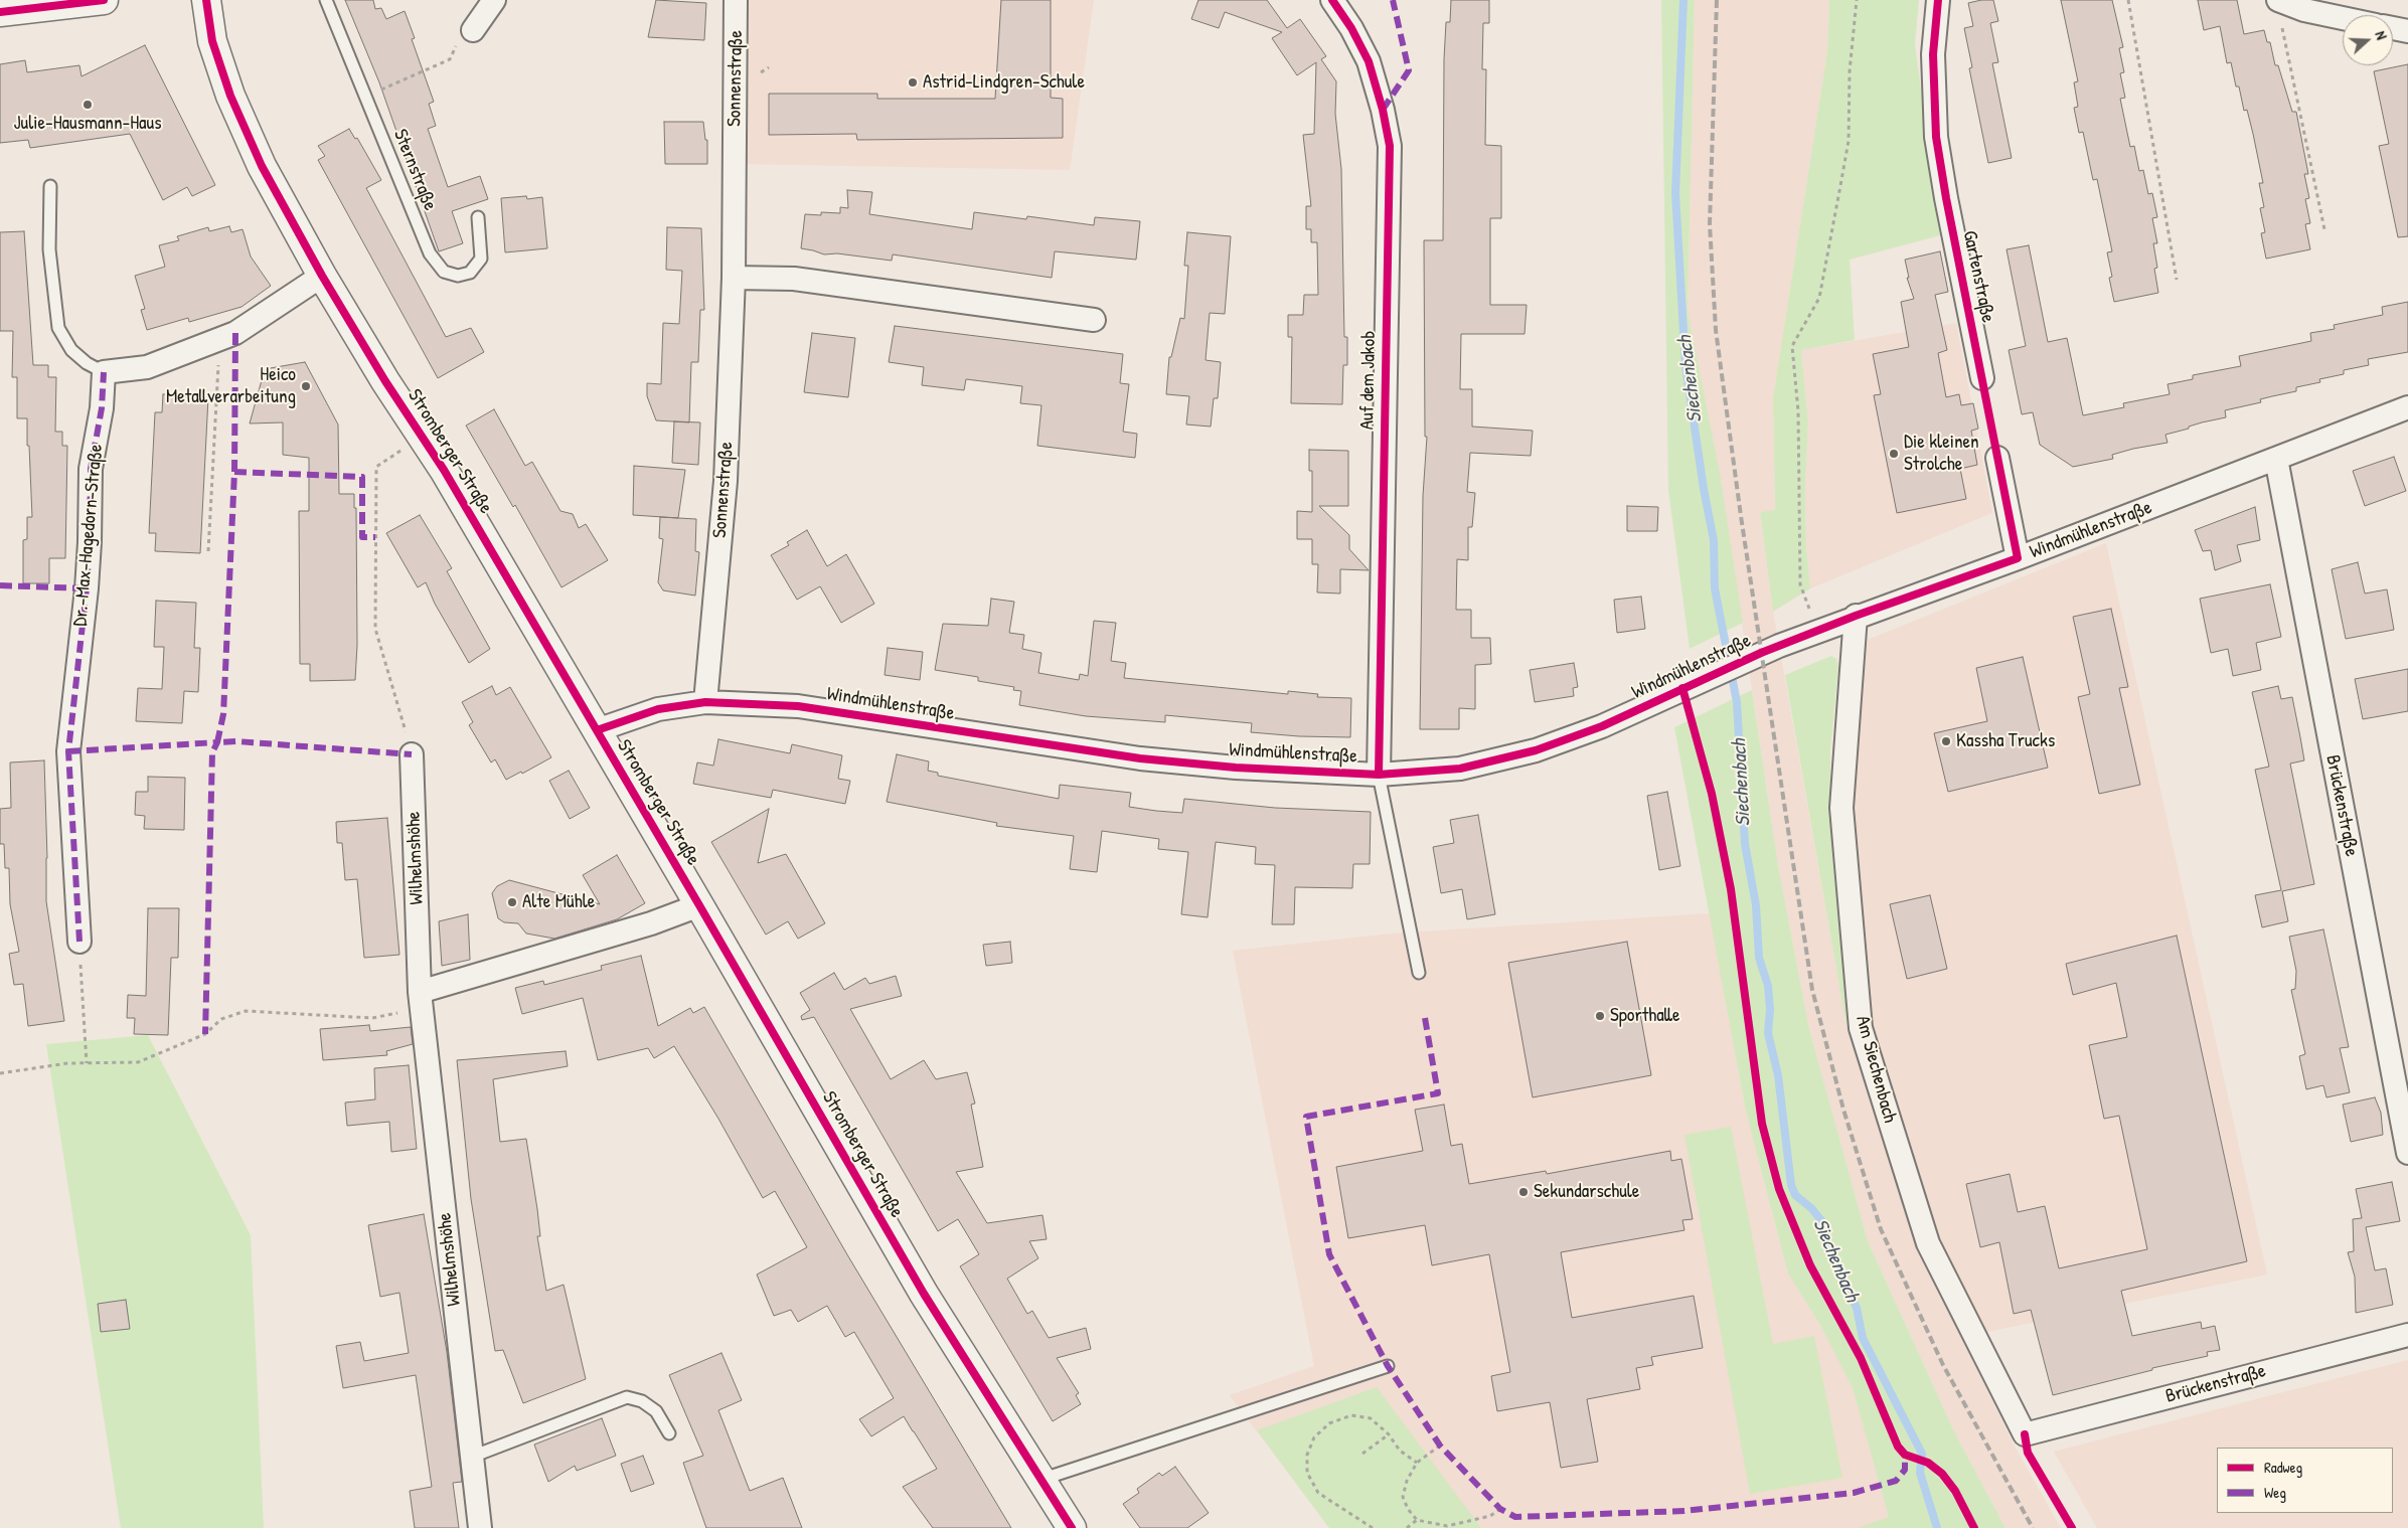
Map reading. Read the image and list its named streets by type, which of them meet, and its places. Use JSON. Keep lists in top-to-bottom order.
{
  "streets": {
    "main road": ["Stromberger Straße"],
    "street": [
      "Sonnenstraße",
      "Gartenstraße",
      "Auf dem Jakob",
      "Windmühlenstraße",
      "Dr.-Max-Hagedorn-Straße",
      "Brückenstraße",
      "Wilhelmshöhe",
      "Am Siechenbach"
    ],
    "lane": ["Sternstraße"]
  },
  "crossings": [
    ["Sonnenstraße", "Windmühlenstraße"],
    ["Auf dem Jakob", "Windmühlenstraße"],
    ["Stromberger Straße", "Windmühlenstraße"],
    ["Windmühlenstraße", "Brückenstraße"],
    ["Windmühlenstraße", "Am Siechenbach"],
    ["Brückenstraße", "Am Siechenbach"]
  ],
  "water": ["Siechenbach"],
  "places": [
    "Astrid-Lindgren-Schule",
    "Julie-Hausmann-Haus",
    "Heico Metallverarbeitung",
    "Die kleinen Strolche",
    "Kassha Trucks",
    "Alte Mühle",
    "Sporthalle",
    "Sekundarschule"
  ],
  "legend": ["Radweg", "Weg"],
  "north": "right"
}
